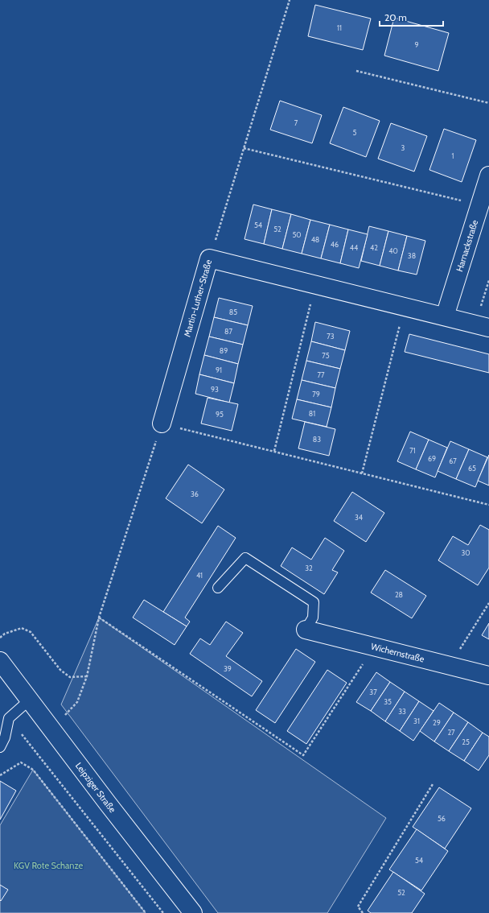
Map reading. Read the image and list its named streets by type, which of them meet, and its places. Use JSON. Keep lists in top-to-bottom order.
{
  "streets": {
    "street": [
      "Harnackstraße",
      "Martin-Luther-Straße",
      "Wichernstraße",
      "Leipziger Straße"
    ]
  },
  "crossings": [
    ["Harnackstraße", "Martin-Luther-Straße"]
  ],
  "parks": ["KGV Rote Schanze"],
  "house_numbers": [
    "11",
    "9",
    "7",
    "5",
    "3",
    "1",
    "54",
    "52",
    "50",
    "48",
    "46",
    "44",
    "42",
    "40",
    "38",
    "85",
    "87",
    "73",
    "89",
    "75",
    "91",
    "77",
    "93",
    "79",
    "81",
    "95",
    "83",
    "71",
    "69",
    "67",
    "65",
    "36",
    "34",
    "30",
    "32",
    "41",
    "28",
    "39",
    "37",
    "35",
    "33",
    "31",
    "29",
    "27",
    "25",
    "56",
    "54",
    "52"
  ],
  "scale_bar": "20 m"
}
